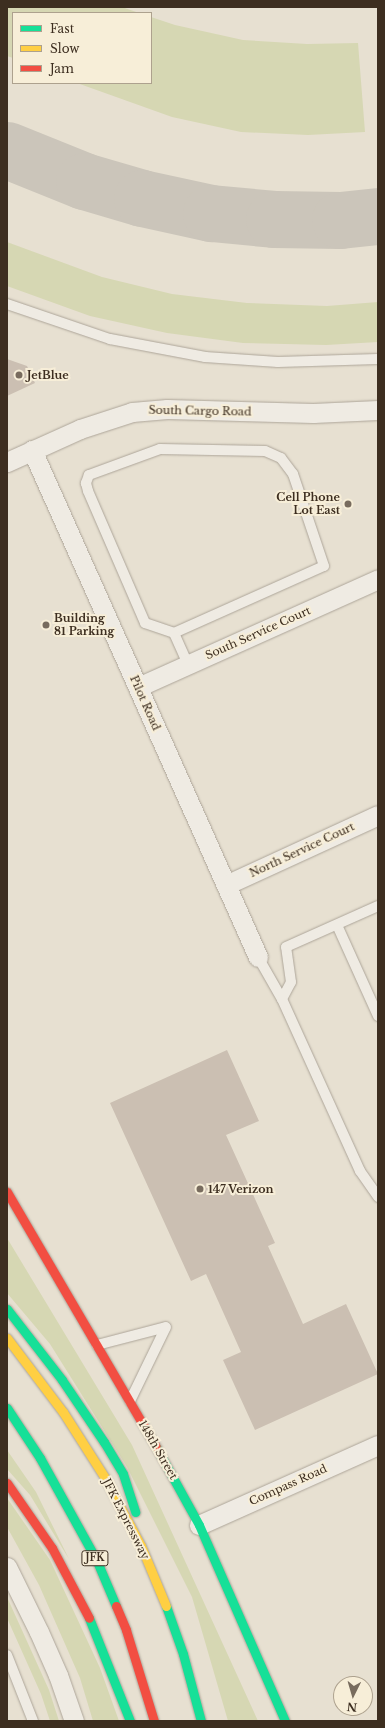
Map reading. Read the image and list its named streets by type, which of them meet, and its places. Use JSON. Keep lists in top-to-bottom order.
{
  "streets": {
    "main road": ["148th Street", "JFK Expressway", "JFK"],
    "street": [
      "South Cargo Road",
      "South Service Court",
      "Pilot Road",
      "North Service Court",
      "Compass Road"
    ]
  },
  "crossings": [
    ["South Cargo Road", "Pilot Road"],
    ["South Service Court", "Pilot Road"],
    ["Pilot Road", "North Service Court"],
    ["148th Street", "Compass Road"]
  ],
  "places": [
    "JetBlue",
    "Cell Phone Lot East",
    "Building 81 Parking",
    "147 Verizon"
  ],
  "legend": ["Fast", "Slow", "Jam"],
  "north": "bottom"
}
